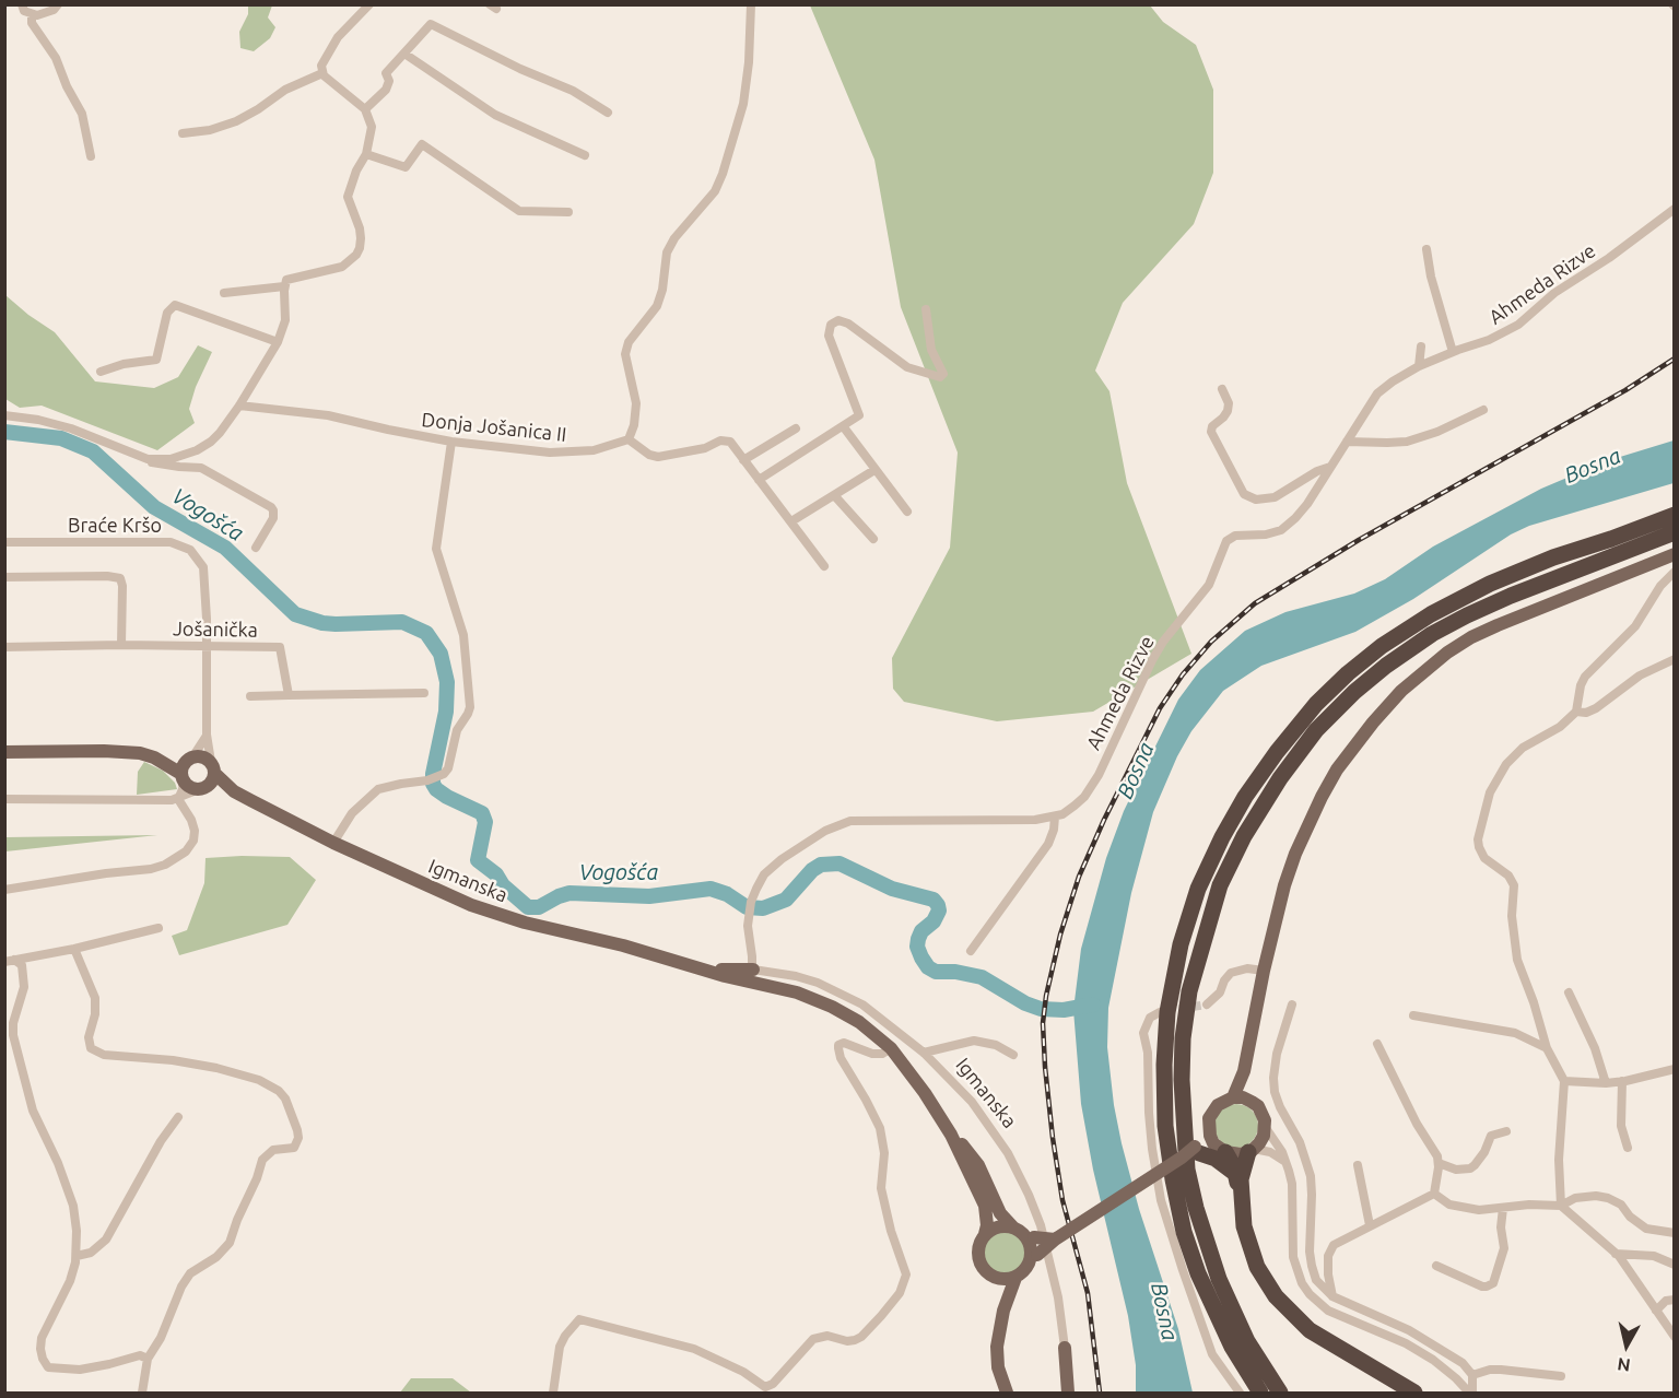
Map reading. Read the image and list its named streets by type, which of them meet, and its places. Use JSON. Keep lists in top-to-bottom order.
{
  "streets": {
    "main road": ["Igmanska"],
    "street": [
      "Ahmeda Rizve",
      "Donja Jošanica II",
      "Braće Kršo",
      "Jošanička"
    ]
  },
  "crossings": [
    ["Ahmeda Rizve", "Igmanska"],
    ["Braće Kršo", "Jošanička"],
    ["Braće Kršo", "Igmanska"]
  ],
  "water": ["Bosna", "Vogošća"],
  "north": "bottom"
}
